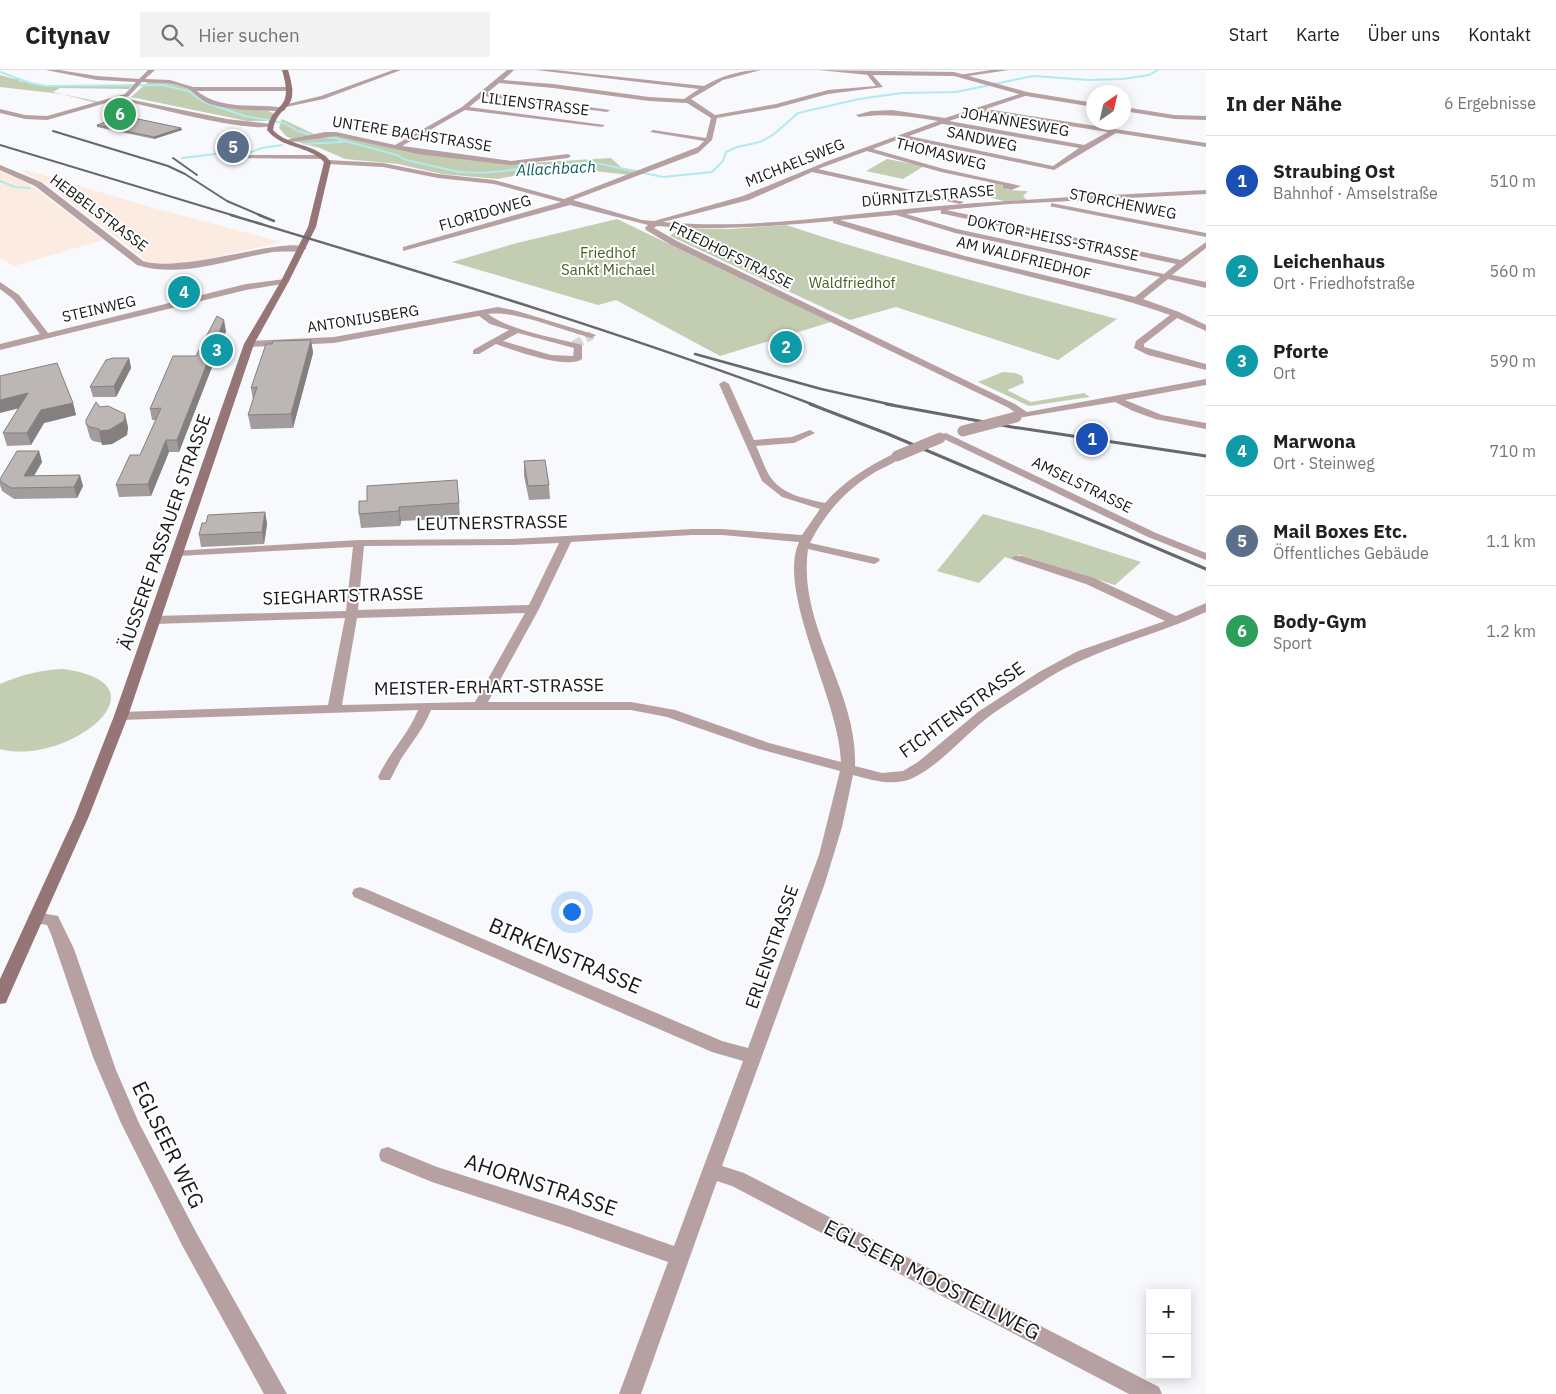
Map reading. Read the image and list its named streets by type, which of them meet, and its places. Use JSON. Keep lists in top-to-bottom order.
{
  "streets": {
    "main road": ["ÄUSSERE PASSAUER STRASSE"],
    "street": [
      "LILIENSTRASSE",
      "JOHANNESWEG",
      "UNTERE BACHSTRASSE",
      "SANDWEG",
      "THOMASWEG",
      "MICHAELSWEG",
      "DÜRNITZLSTRASSE",
      "STORCHENWEG",
      "HEBBELSTRASSE",
      "FLORIDOWEG",
      "DOKTOR-HEISS-STRASSE",
      "FRIEDHOFSTRASSE",
      "AM WALDFRIEDHOF",
      "STEINWEG",
      "ANTONIUSBERG",
      "AMSELSTRASSE",
      "LEUTNERSTRASSE",
      "SIEGHARTSTRASSE",
      "MEISTER-ERHART-STRASSE",
      "FICHTENSTRASSE",
      "ERLENSTRASSE",
      "BIRKENSTRASSE",
      "EGLSEER WEG",
      "AHORNSTRASSE",
      "EGLSEER MOOSTEILWEG"
    ]
  },
  "crossings": [
    ["JOHANNESWEG", "SANDWEG"],
    ["JOHANNESWEG", "MICHAELSWEG"],
    ["SANDWEG", "MICHAELSWEG"],
    ["THOMASWEG", "MICHAELSWEG"],
    ["MICHAELSWEG", "DÜRNITZLSTRASSE"],
    ["MICHAELSWEG", "FRIEDHOFSTRASSE"],
    ["DÜRNITZLSTRASSE", "STORCHENWEG"],
    ["DÜRNITZLSTRASSE", "DOKTOR-HEISS-STRASSE"],
    ["DÜRNITZLSTRASSE", "FRIEDHOFSTRASSE"],
    ["DÜRNITZLSTRASSE", "AM WALDFRIEDHOF"],
    ["HEBBELSTRASSE", "ÄUSSERE PASSAUER STRASSE"],
    ["FLORIDOWEG", "FRIEDHOFSTRASSE"],
    ["FRIEDHOFSTRASSE", "ÄUSSERE PASSAUER STRASSE"],
    ["STEINWEG", "ÄUSSERE PASSAUER STRASSE"],
    ["ANTONIUSBERG", "ÄUSSERE PASSAUER STRASSE"],
    ["AMSELSTRASSE", "ERLENSTRASSE"],
    ["LEUTNERSTRASSE", "ÄUSSERE PASSAUER STRASSE"],
    ["LEUTNERSTRASSE", "ERLENSTRASSE"],
    ["ÄUSSERE PASSAUER STRASSE", "SIEGHARTSTRASSE"],
    ["ÄUSSERE PASSAUER STRASSE", "MEISTER-ERHART-STRASSE"],
    ["ÄUSSERE PASSAUER STRASSE", "EGLSEER WEG"],
    ["MEISTER-ERHART-STRASSE", "FICHTENSTRASSE"],
    ["MEISTER-ERHART-STRASSE", "ERLENSTRASSE"],
    ["FICHTENSTRASSE", "ERLENSTRASSE"],
    ["ERLENSTRASSE", "BIRKENSTRASSE"],
    ["ERLENSTRASSE", "AHORNSTRASSE"],
    ["ERLENSTRASSE", "EGLSEER MOOSTEILWEG"]
  ],
  "water": ["Allachbach"],
  "parks": ["Friedhof Sankt Michael", "Waldfriedhof"],
  "north": "top right",
  "page": {
    "header": "Citynav",
    "search": "Hier suchen",
    "nav": [
      "Start",
      "Karte",
      "Über uns",
      "Kontakt"
    ],
    "heading": ["In der Nähe", "6 Ergebnisse"],
    "pins": [
      "6",
      "5",
      "4",
      "2",
      "3",
      "1"
    ],
    "list": [
      {
        "mark": "1",
        "name": "Straubing Ost",
        "note": "Bahnhof · Amselstraße",
        "value": "510 m"
      },
      {
        "mark": "2",
        "name": "Leichenhaus",
        "note": "Ort · Friedhofstraße",
        "value": "560 m"
      },
      {
        "mark": "3",
        "name": "Pforte",
        "note": "Ort",
        "value": "590 m"
      },
      {
        "mark": "4",
        "name": "Marwona",
        "note": "Ort · Steinweg",
        "value": "710 m"
      },
      {
        "mark": "5",
        "name": "Mail Boxes Etc.",
        "note": "Öffentliches Gebäude",
        "value": "1.1 km"
      },
      {
        "mark": "6",
        "name": "Body-Gym",
        "note": "Sport",
        "value": "1.2 km"
      }
    ],
    "map_buttons": ["+", "−"]
  }
}
